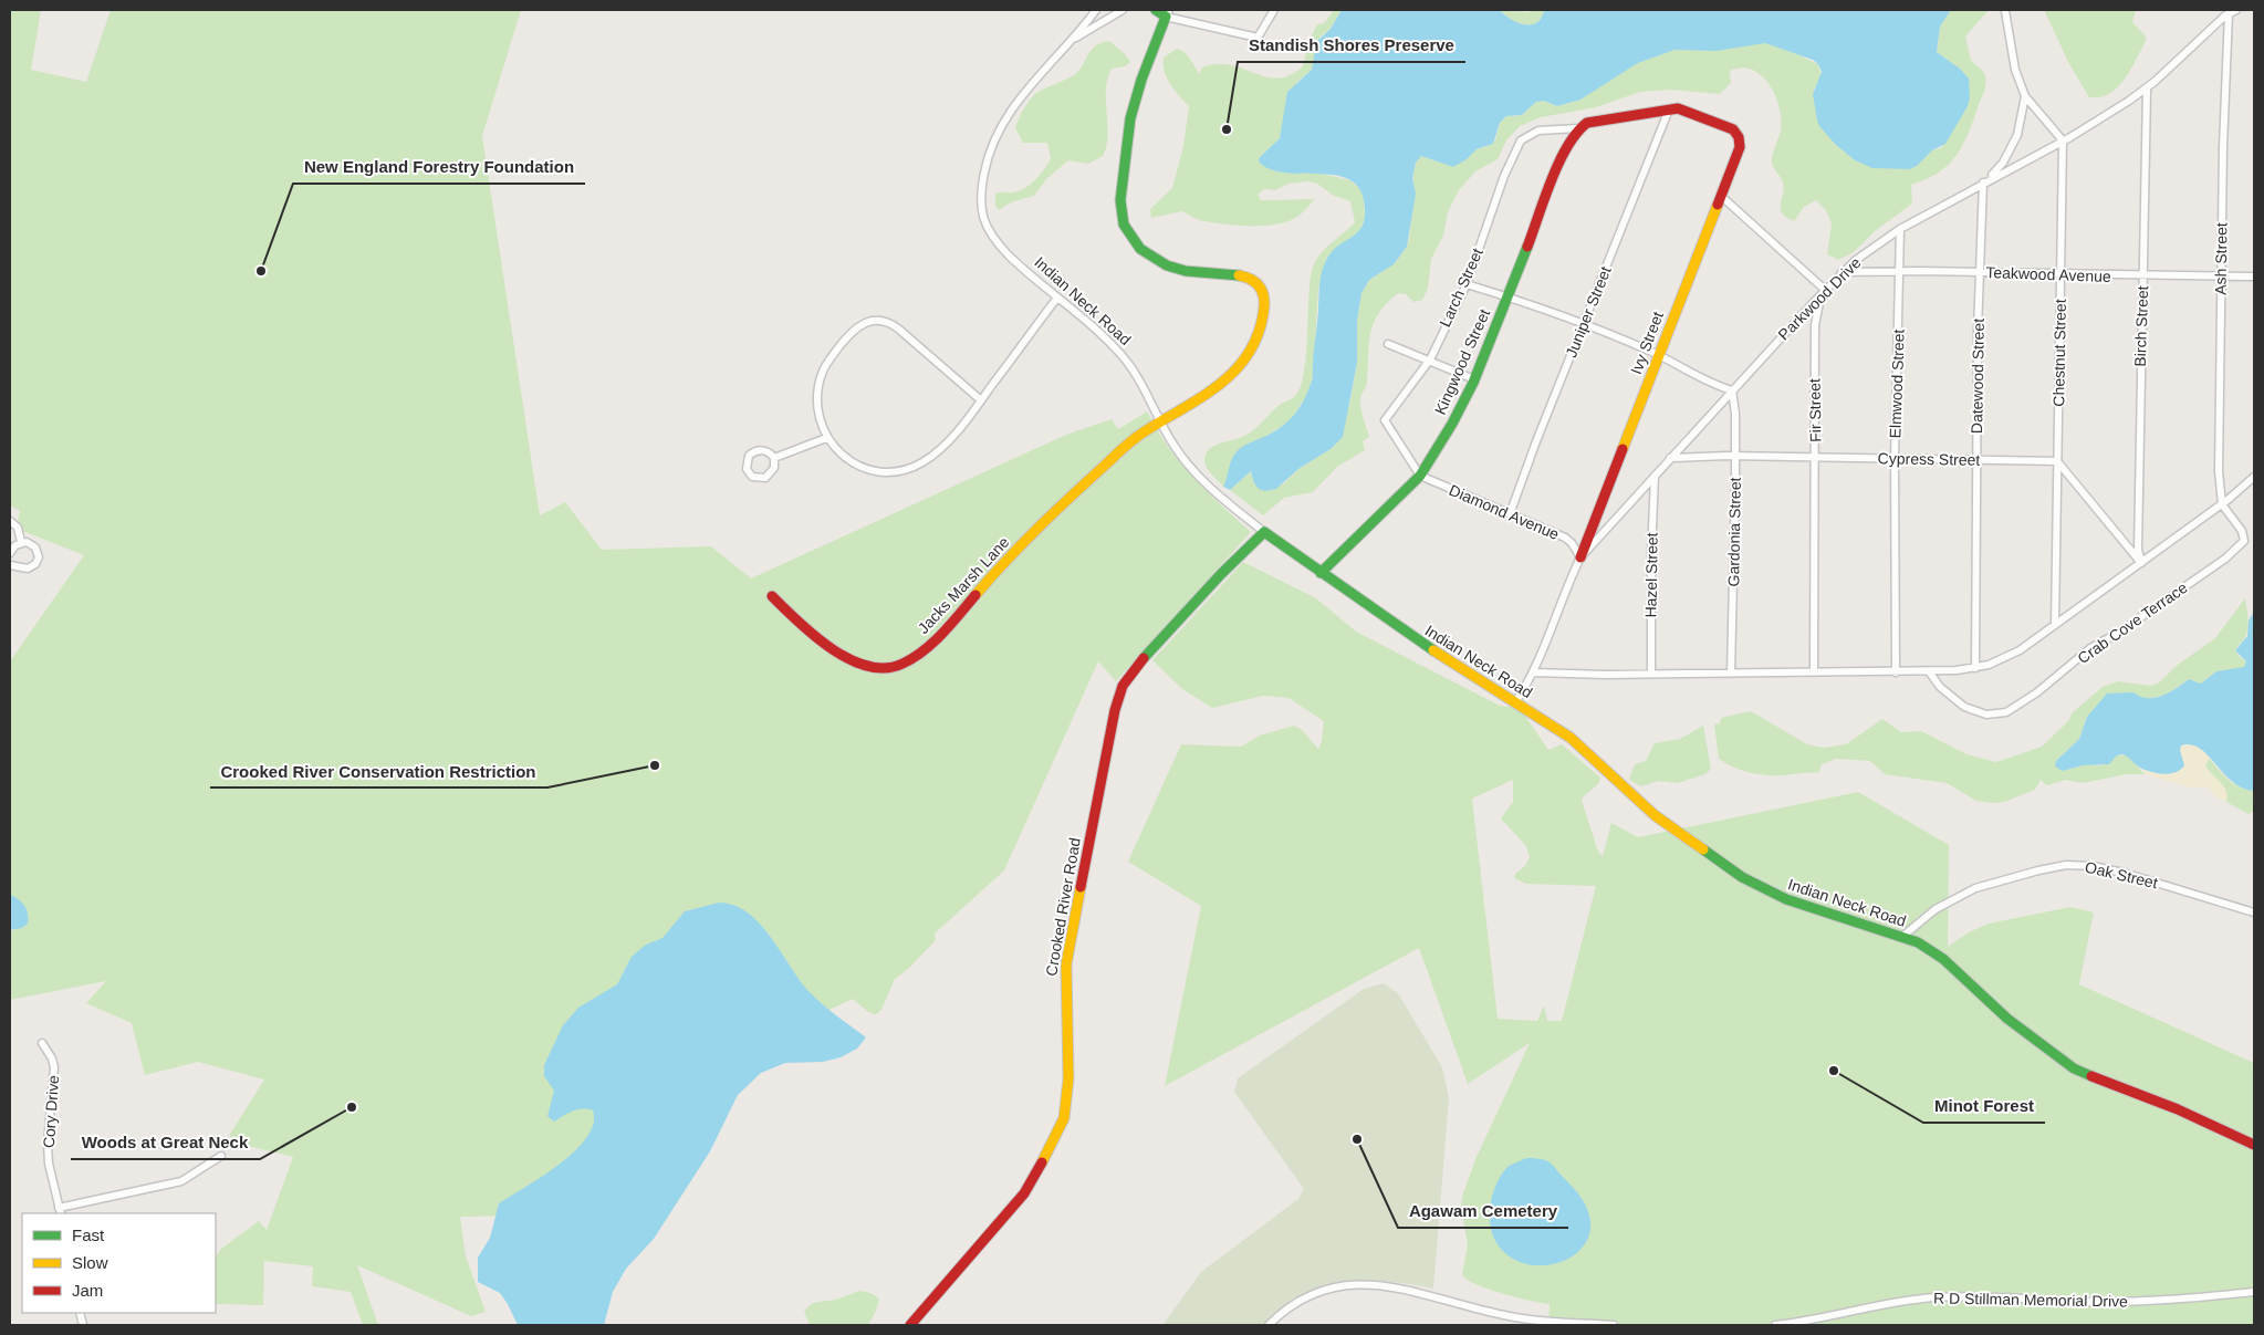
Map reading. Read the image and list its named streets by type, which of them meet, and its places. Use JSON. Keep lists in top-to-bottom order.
{
  "streets": {
    "street": [
      "Ash Street",
      "Teakwood Avenue",
      "Larch Street",
      "Parkwood Drive",
      "Indian Neck Road",
      "Juniper Street",
      "Birch Street",
      "Ivy Street",
      "Chestnut Street",
      "Kingwood Street",
      "Datewood Street",
      "Elmwood Street",
      "Fir Street",
      "Cypress Street",
      "Diamond Avenue",
      "Gardonia Street",
      "Hazel Street",
      "Jacks Marsh Lane",
      "Crab Cove Terrace",
      "Oak Street",
      "Crooked River Road",
      "Cory Drive",
      "R D Stillman Memorial Drive"
    ]
  },
  "crossings": [
    ["Ash Street", "Teakwood Avenue"],
    ["Ash Street", "Parkwood Drive"],
    ["Ash Street", "Crab Cove Terrace"],
    ["Teakwood Avenue", "Parkwood Drive"],
    ["Teakwood Avenue", "Birch Street"],
    ["Teakwood Avenue", "Chestnut Street"],
    ["Teakwood Avenue", "Datewood Street"],
    ["Teakwood Avenue", "Elmwood Street"],
    ["Larch Street", "Kingwood Street"],
    ["Larch Street", "Diamond Avenue"],
    ["Parkwood Drive", "Indian Neck Road"],
    ["Parkwood Drive", "Birch Street"],
    ["Parkwood Drive", "Ivy Street"],
    ["Parkwood Drive", "Chestnut Street"],
    ["Parkwood Drive", "Datewood Street"],
    ["Parkwood Drive", "Elmwood Street"],
    ["Parkwood Drive", "Fir Street"],
    ["Parkwood Drive", "Cypress Street"],
    ["Parkwood Drive", "Diamond Avenue"],
    ["Parkwood Drive", "Gardonia Street"],
    ["Parkwood Drive", "Hazel Street"],
    ["Indian Neck Road", "Kingwood Street"],
    ["Indian Neck Road", "Jacks Marsh Lane"],
    ["Indian Neck Road", "Oak Street"],
    ["Indian Neck Road", "Crooked River Road"],
    ["Juniper Street", "Ivy Street"],
    ["Juniper Street", "Diamond Avenue"],
    ["Ivy Street", "Diamond Avenue"],
    ["Chestnut Street", "Cypress Street"],
    ["Kingwood Street", "Diamond Avenue"],
    ["Datewood Street", "Cypress Street"],
    ["Elmwood Street", "Cypress Street"],
    ["Fir Street", "Cypress Street"],
    ["Cypress Street", "Gardonia Street"]
  ],
  "places": [
    "Standish Shores Preserve",
    "New England Forestry Foundation",
    "Crooked River Conservation Restriction",
    "Minot Forest",
    "Woods at Great Neck",
    "Agawam Cemetery"
  ],
  "legend": ["Fast", "Slow", "Jam"]
}
